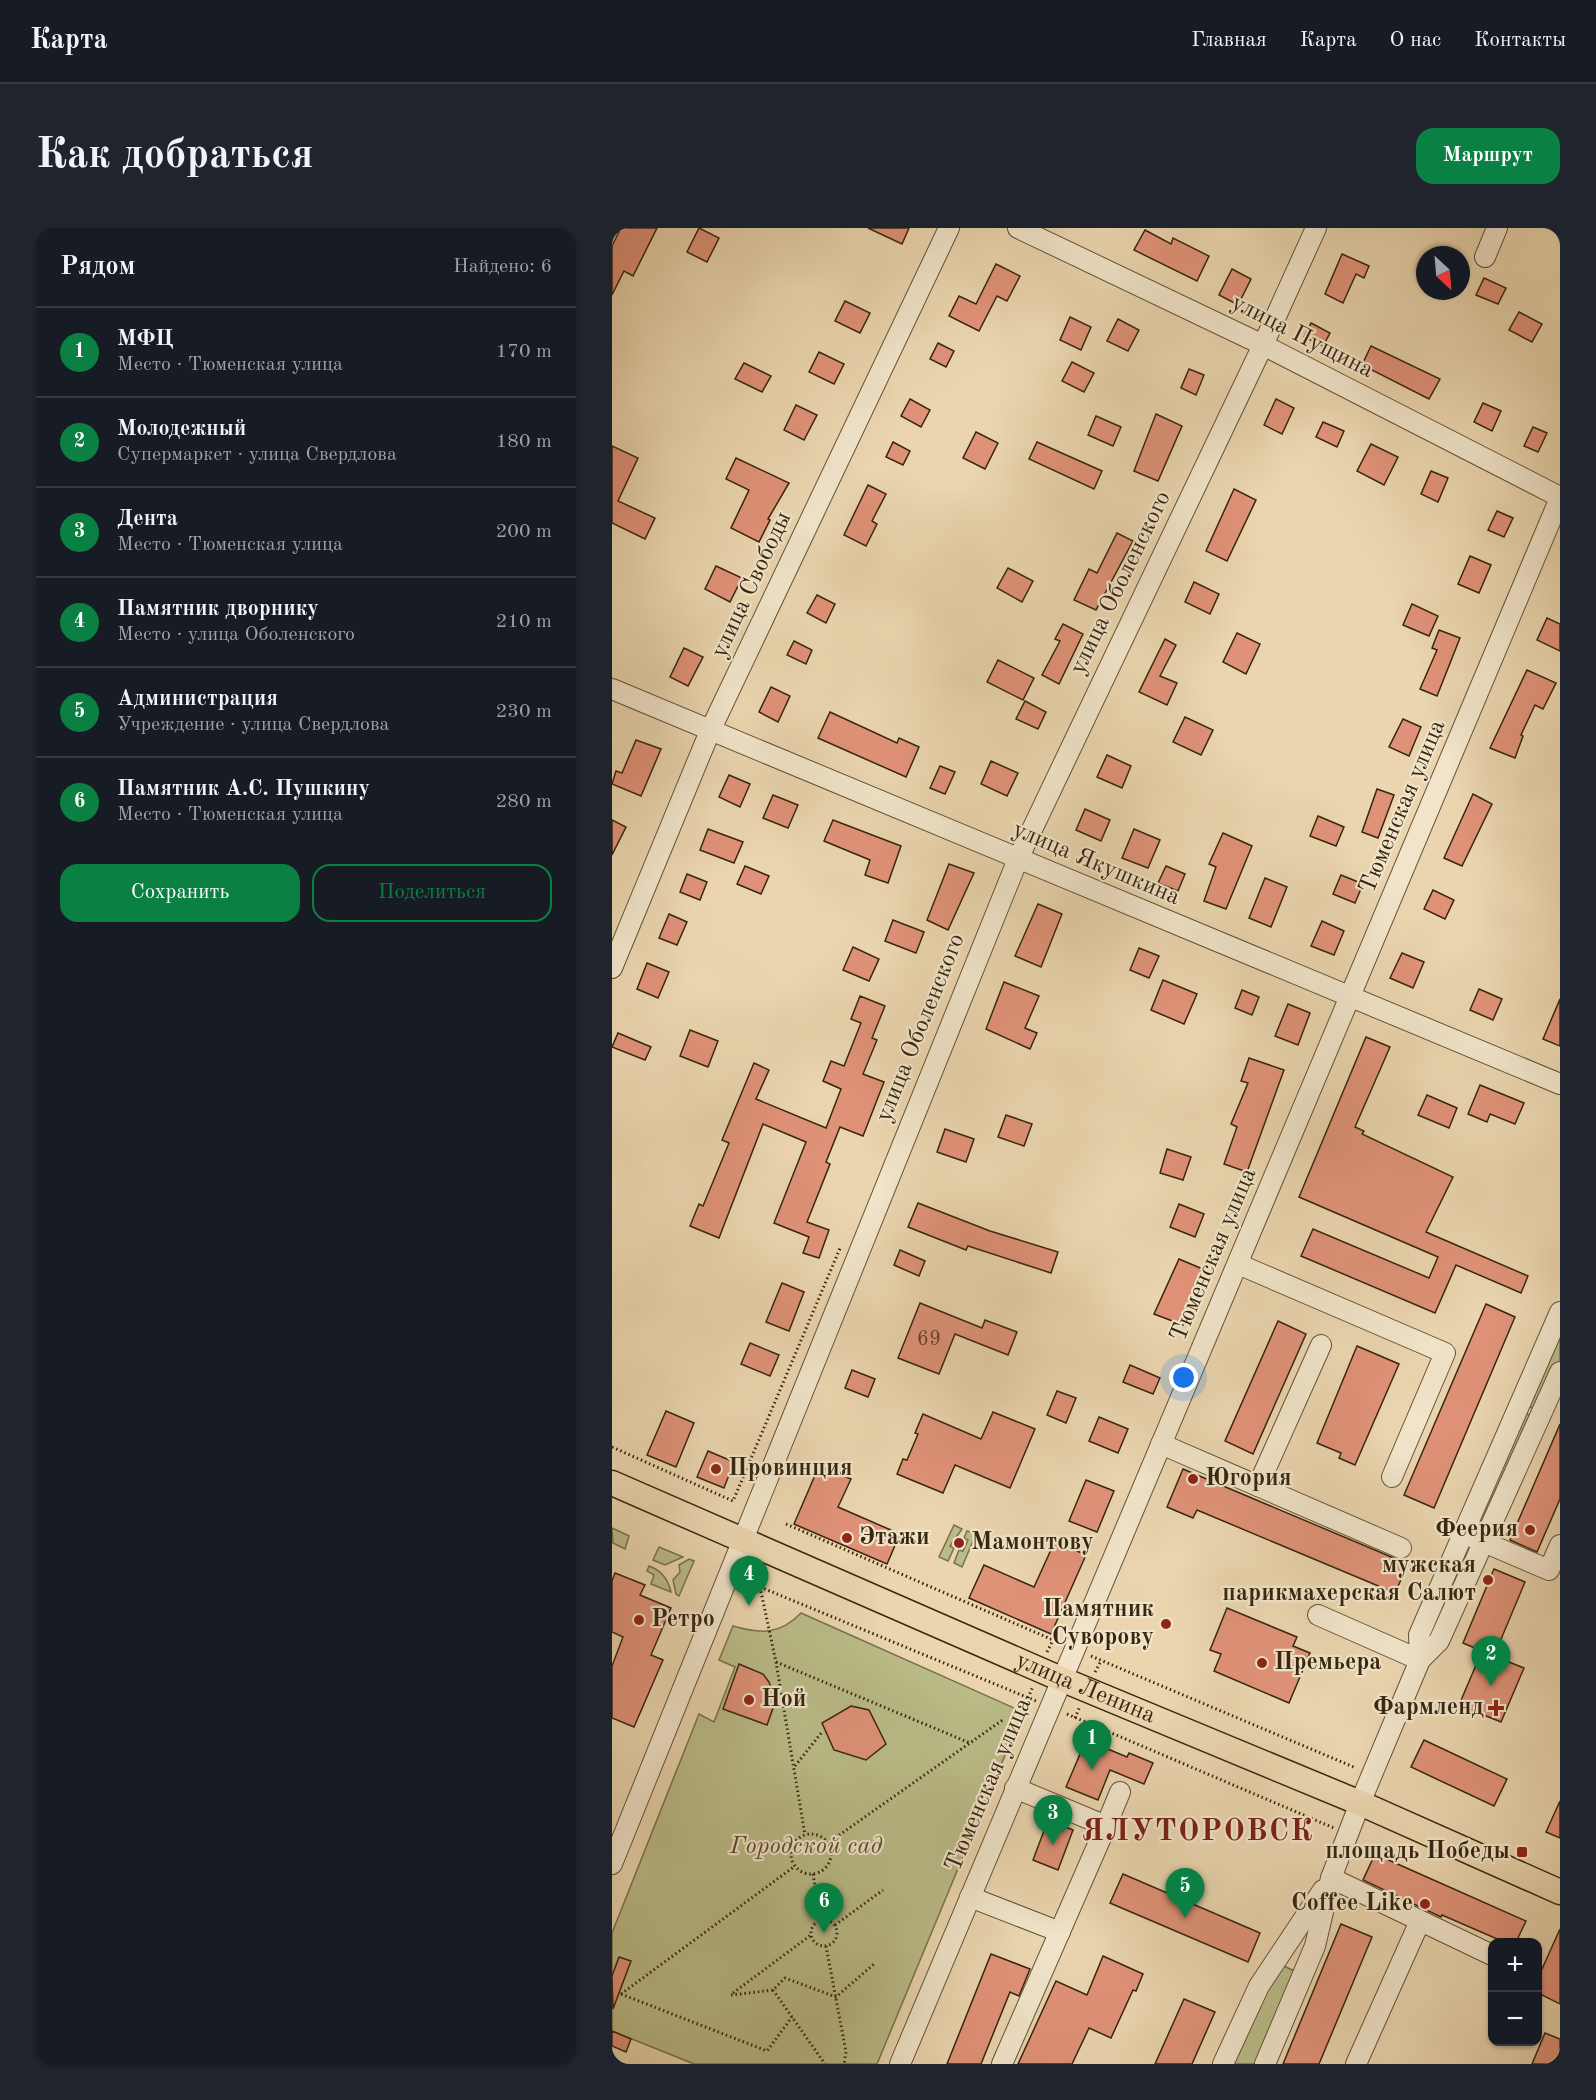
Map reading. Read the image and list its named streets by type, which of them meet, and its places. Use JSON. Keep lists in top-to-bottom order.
{
  "streets": {
    "main road": ["улица Ленина"],
    "street": [
      "улица Пущина",
      "улица Оболенского",
      "улица Свободы",
      "Тюменская улица",
      "улица Якушкина"
    ]
  },
  "crossings": [
    ["улица Пущина", "улица Оболенского"],
    ["улица Пущина", "Тюменская улица"],
    ["улица Оболенского", "улица Якушкина"],
    ["улица Оболенского", "улица Ленина"],
    ["улица Свободы", "улица Якушкина"],
    ["Тюменская улица", "улица Якушкина"],
    ["Тюменская улица", "улица Ленина"]
  ],
  "districts": ["ЯЛУТОРОВСК"],
  "parks": ["Городской сад"],
  "places": {
    "other": [
      "Провинция",
      "Югория",
      "Феерия",
      "Этажи",
      "Мамонтову",
      "мужская парикмахерская Салют",
      "Ретро",
      "Памятник Суворову",
      "Премьера",
      "Ной",
      "Coffee Like"
    ],
    "health": ["Фармленд"],
    "transit": ["площадь Победы"]
  },
  "house_numbers": ["69"],
  "north": "bottom right",
  "page": {
    "header": "Карта",
    "nav": [
      "Главная",
      "Карта",
      "О нас",
      "Контакты"
    ],
    "buttons": [
      "Маршрут",
      ["Сохранить", "Поделиться"]
    ],
    "title": "Как добраться",
    "heading": ["Рядом", "Найдено: 6"],
    "list": [
      {
        "mark": "1",
        "name": "МФЦ",
        "note": "Место · Тюменская улица",
        "value": "170 m"
      },
      {
        "mark": "2",
        "name": "Молодежный",
        "note": "Супермаркет · улица Свердлова",
        "value": "180 m"
      },
      {
        "mark": "3",
        "name": "Дента",
        "note": "Место · Тюменская улица",
        "value": "200 m"
      },
      {
        "mark": "4",
        "name": "Памятник дворнику",
        "note": "Место · улица Оболенского",
        "value": "210 m"
      },
      {
        "mark": "5",
        "name": "Администрация",
        "note": "Учреждение · улица Свердлова",
        "value": "230 m"
      },
      {
        "mark": "6",
        "name": "Памятник А.С. Пушкину",
        "note": "Место · Тюменская улица",
        "value": "280 m"
      }
    ],
    "pins": [
      "4",
      "2",
      "1",
      "3",
      "5",
      "6"
    ],
    "map_buttons": ["+", "−"]
  }
}
